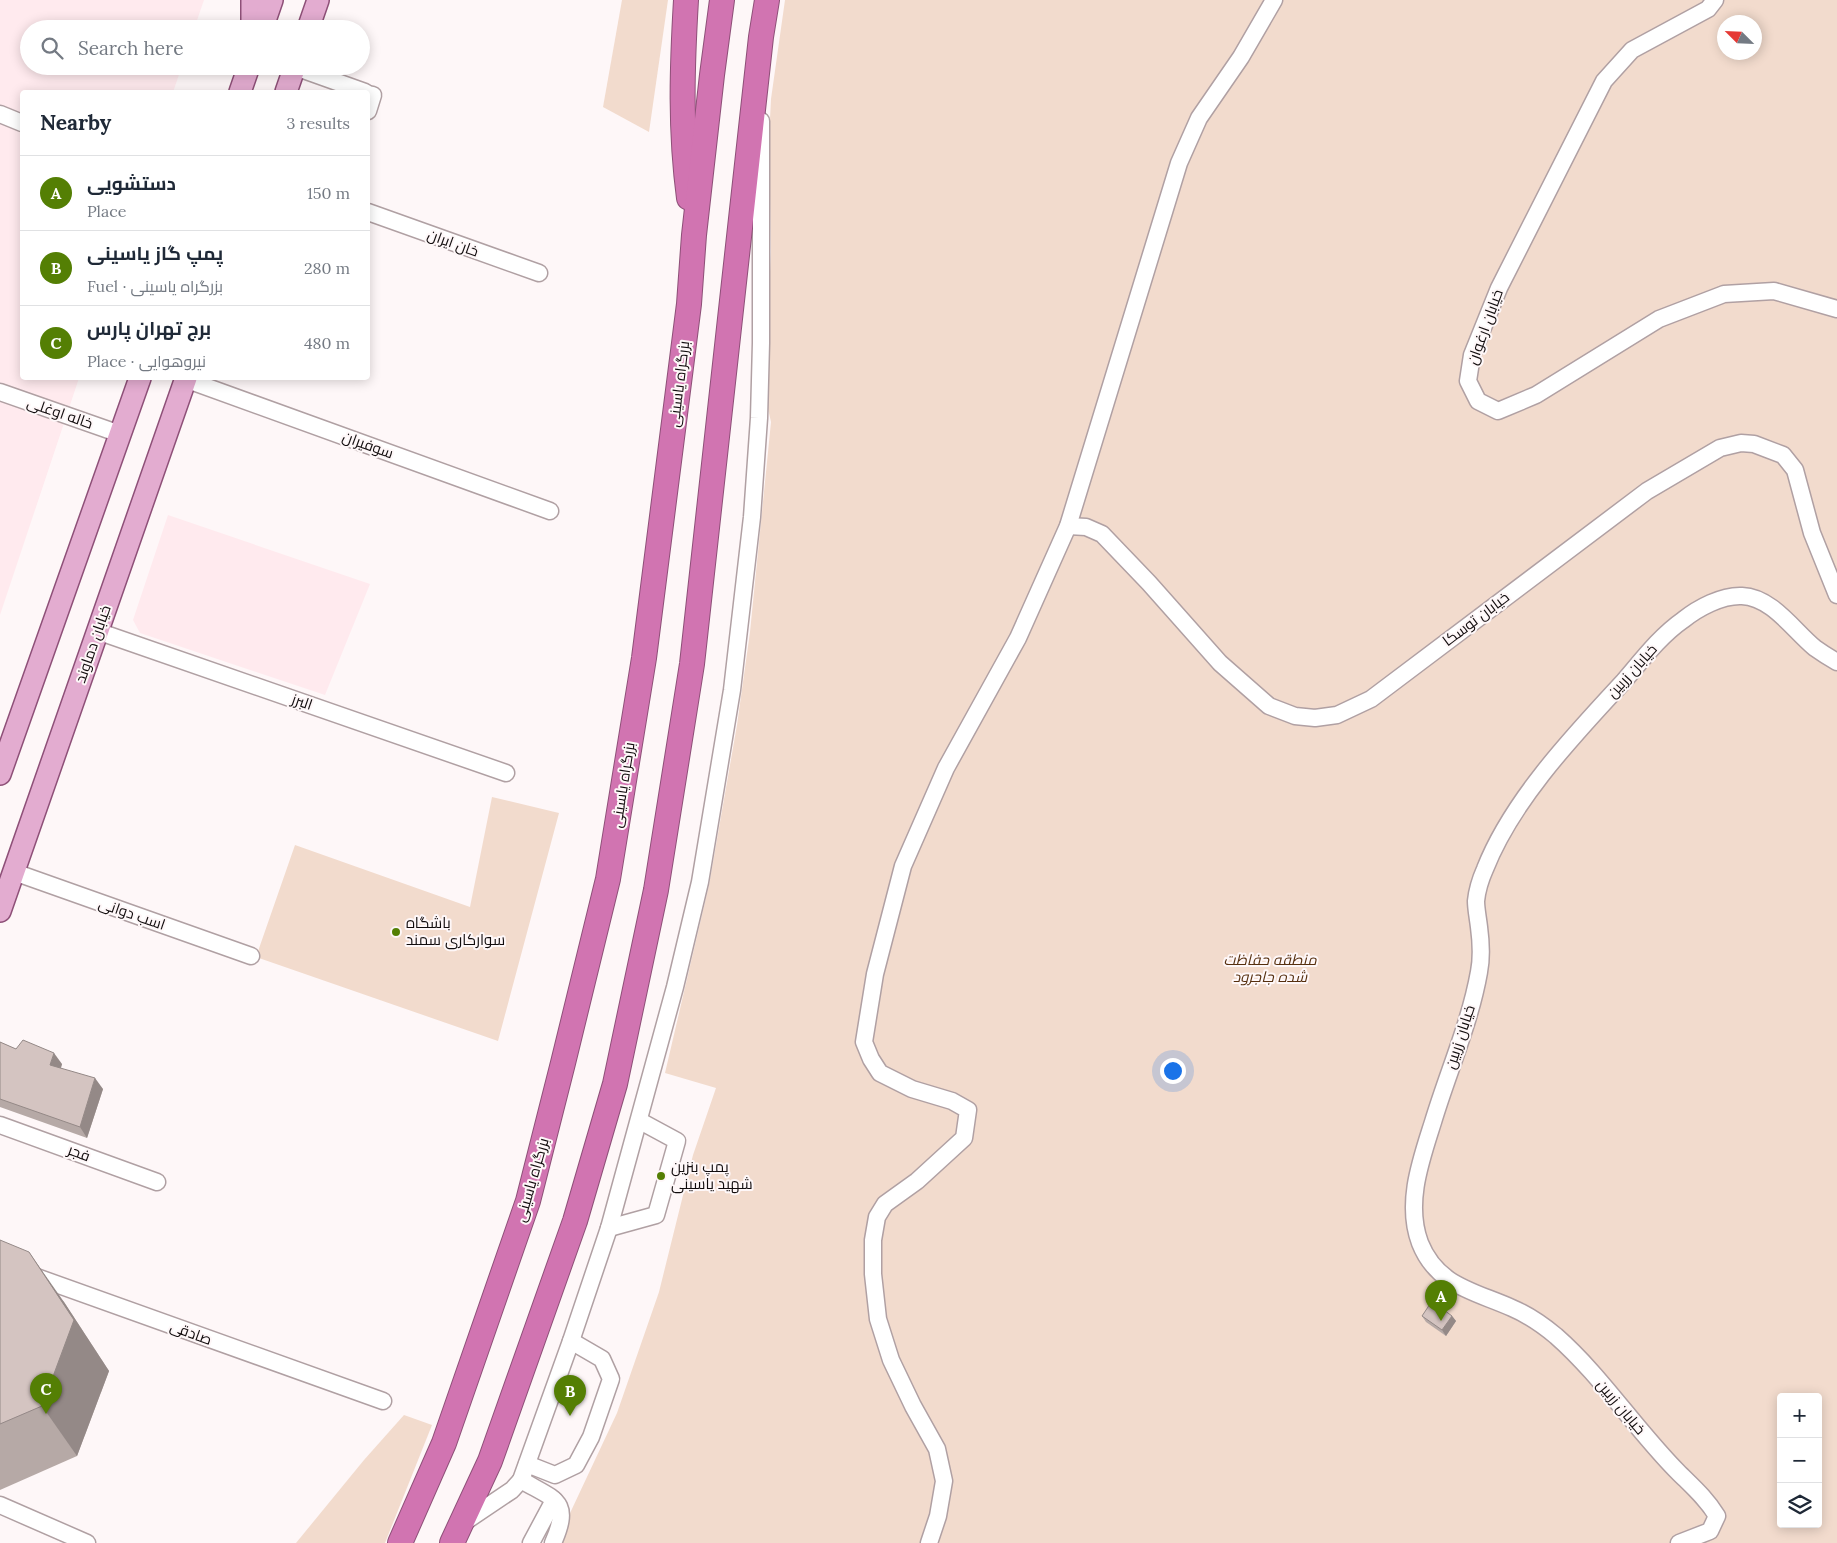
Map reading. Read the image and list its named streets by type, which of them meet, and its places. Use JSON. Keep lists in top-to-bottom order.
{
  "streets": {
    "highway": ["بزرگراه یاسینی"],
    "main road": ["خیابان دماوند"],
    "street": [
      "خان ایران",
      "خیابان ارغوان",
      "خاله اوغلی",
      "سوفیران",
      "خیابان توسکا",
      "خیابان زربین",
      "البرز",
      "اسب دوانی",
      "فجر",
      "صادقی"
    ]
  },
  "crossings": [
    ["خیابان دماوند", "البرز"],
    ["خیابان دماوند", "اسب دوانی"]
  ],
  "parks": ["منطقه حفاظت شده جاجرود"],
  "places": ["باشگاه سوارکاری سمند", "پمپ بنزین شهید یاسینی"],
  "north": "top left",
  "page": {
    "search": "Search here",
    "heading": ["Nearby", "3 results"],
    "list": [
      {
        "mark": "A",
        "name": "دستشویی",
        "note": "Place",
        "value": "150 m"
      },
      {
        "mark": "B",
        "name": "پمپ گاز یاسینی",
        "note": "Fuel · بزرگراه یاسینی",
        "value": "280 m"
      },
      {
        "mark": "C",
        "name": "برج تهران پارس",
        "note": "Place · نیروهوایی",
        "value": "480 m"
      }
    ],
    "pins": ["A", "C", "B"],
    "map_buttons": ["+", "−"]
  }
}
